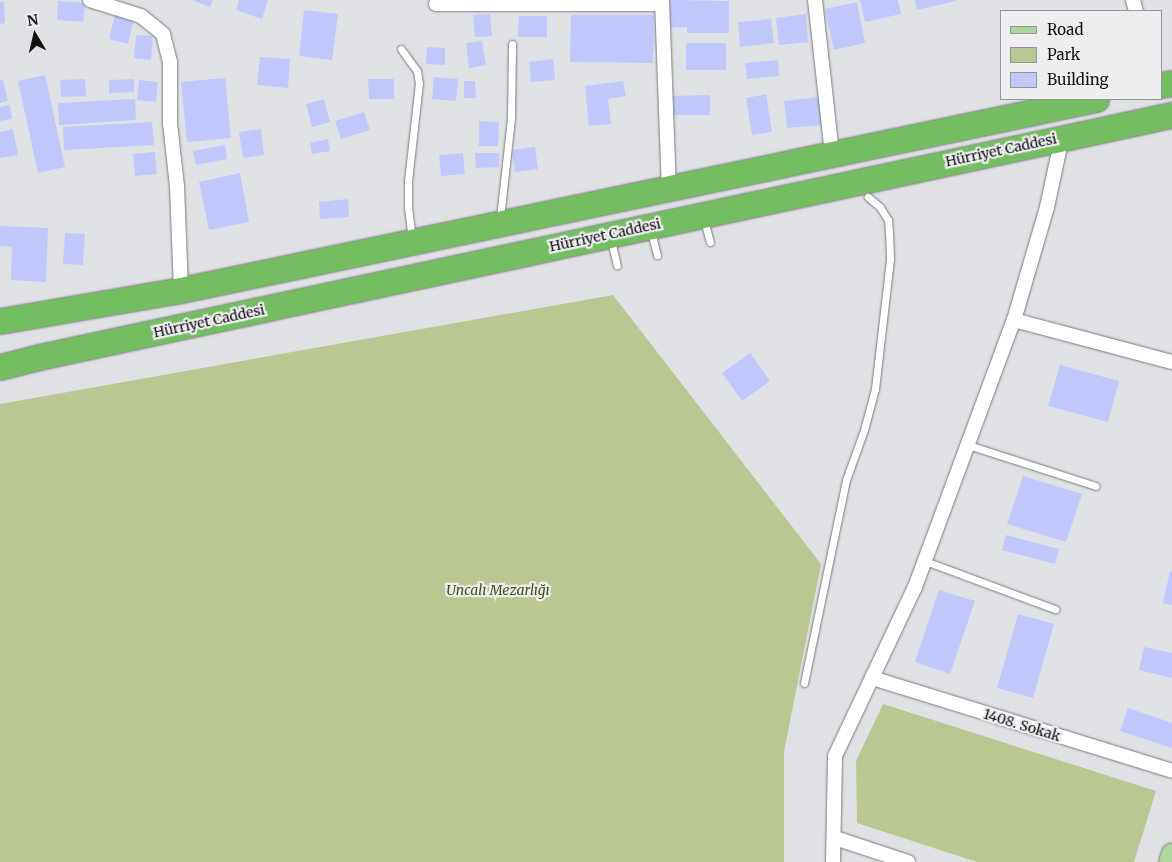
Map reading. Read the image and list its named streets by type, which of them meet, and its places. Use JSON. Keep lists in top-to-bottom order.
{
  "streets": {
    "highway": ["Hürriyet Caddesi"],
    "street": ["1408. Sokak"]
  },
  "parks": ["Uncalı Mezarlığı"],
  "legend": ["Road", "Park", "Building"],
  "north": "top"
}
